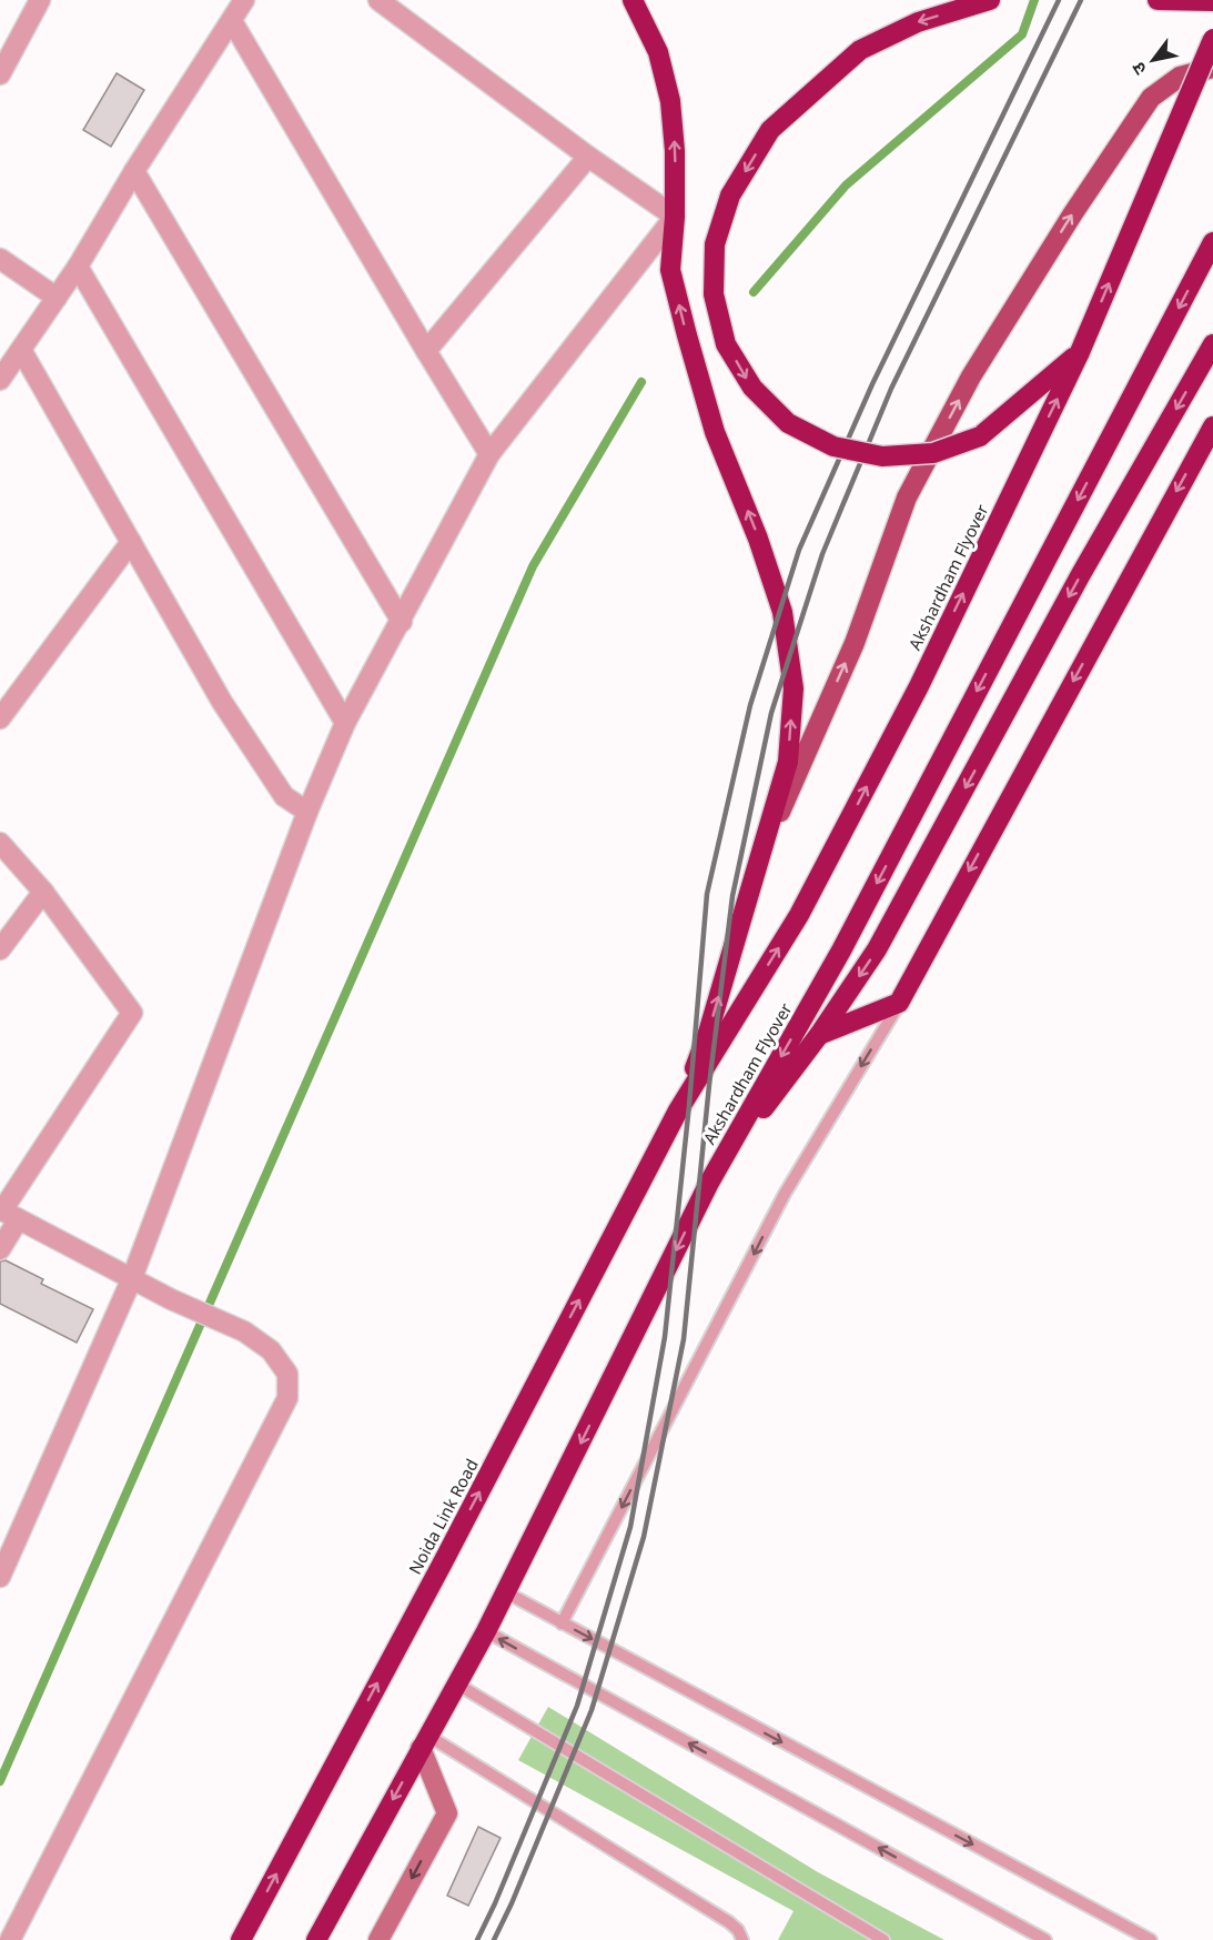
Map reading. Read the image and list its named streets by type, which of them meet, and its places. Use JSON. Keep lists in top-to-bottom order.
{
  "streets": {
    "highway": ["Akshardham Flyover", "Noida Link Road"]
  },
  "crossings": [
    ["Akshardham Flyover", "Noida Link Road"]
  ],
  "north": "bottom left"
}
